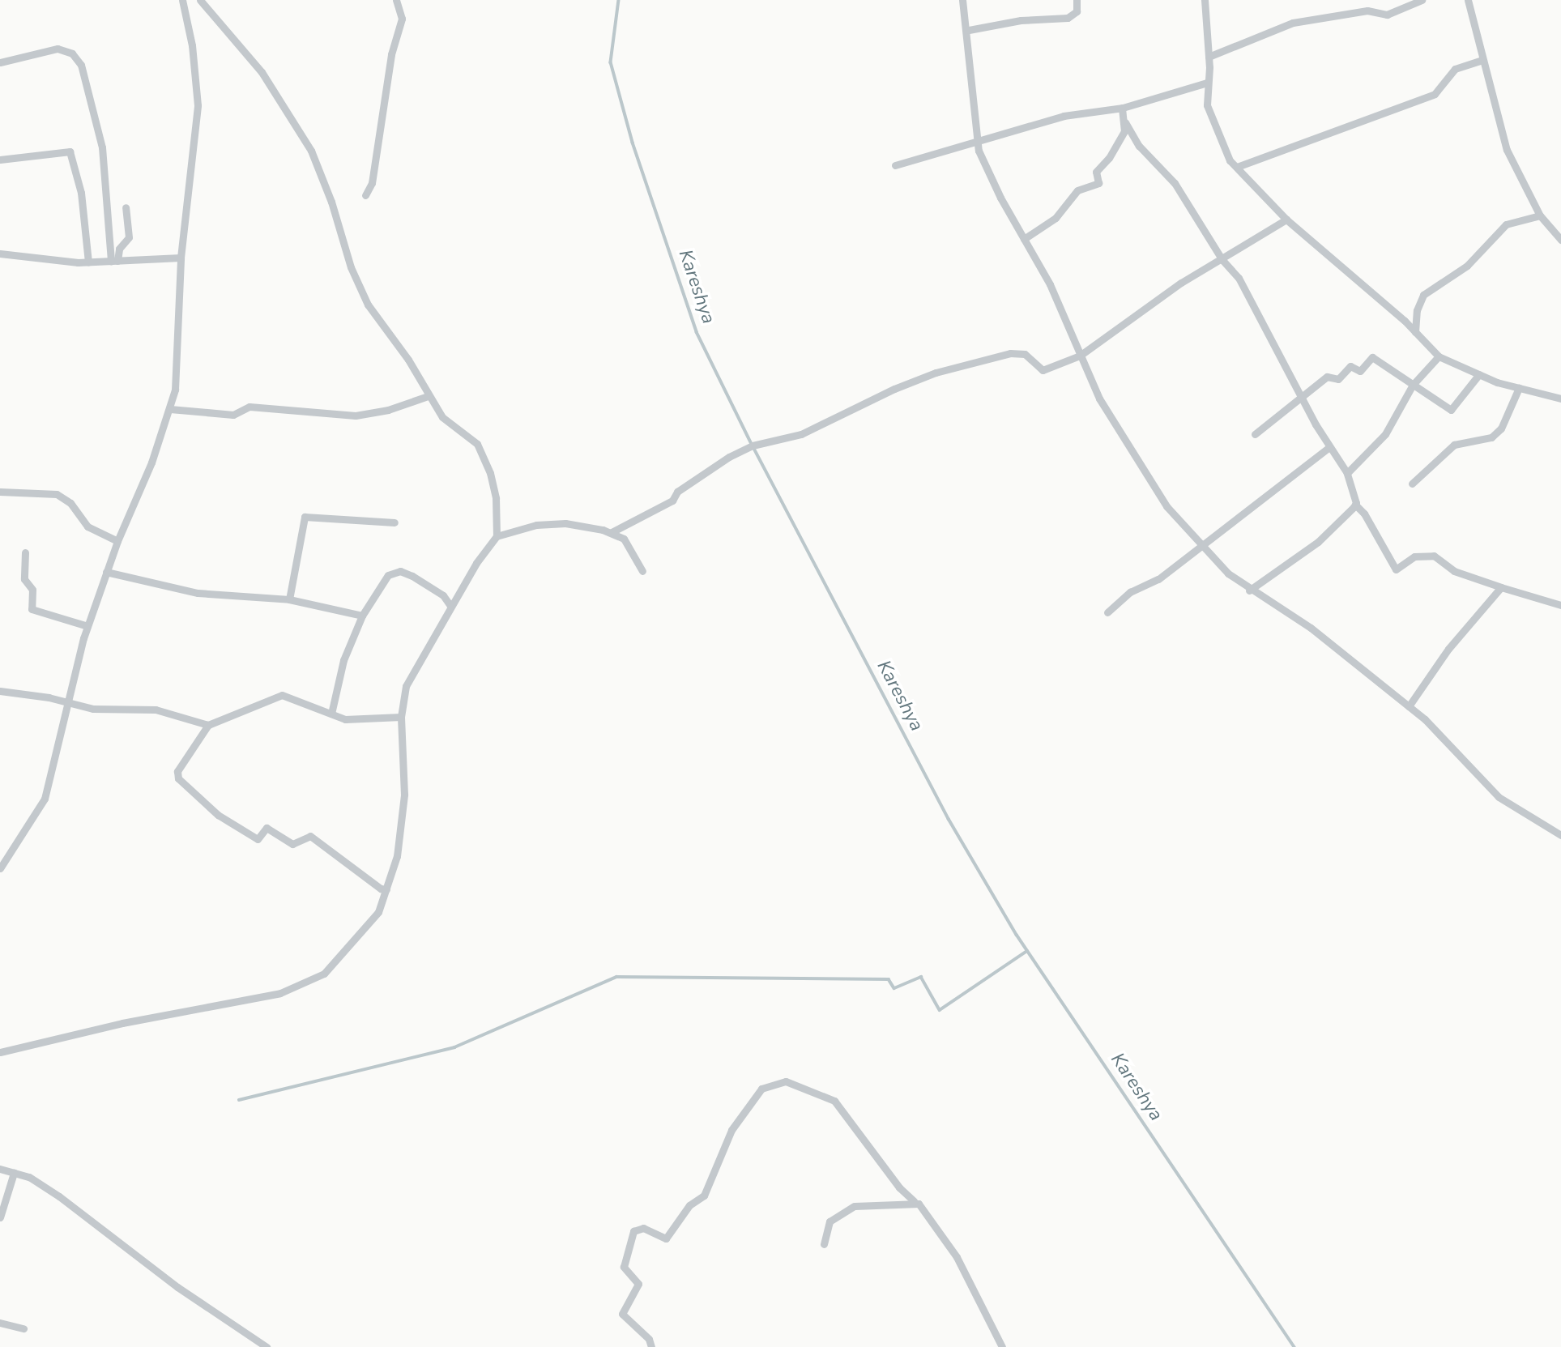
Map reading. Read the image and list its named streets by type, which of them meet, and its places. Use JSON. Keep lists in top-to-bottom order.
{
  "water": ["Kareshya"]
}
